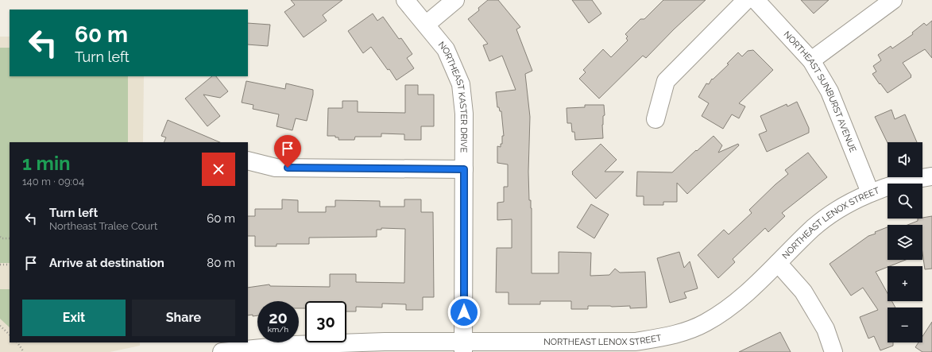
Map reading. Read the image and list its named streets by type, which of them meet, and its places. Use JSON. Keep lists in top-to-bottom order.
{
  "streets": {
    "street": ["NORTHEAST SUNBURST AVENUE", "NORTHEAST KASTER DRIVE", "NORTHEAST LENOX STREET"]
  },
  "crossings": [
    ["NORTHEAST SUNBURST AVENUE", "NORTHEAST LENOX STREET"],
    ["NORTHEAST KASTER DRIVE", "NORTHEAST LENOX STREET"]
  ],
  "page": {
    "turn": ["60 m", "Turn left"],
    "map_buttons": ["+", "−"],
    "heading": ["1 min", "140 m · 09:04"],
    "list": [
      {
        "name": "Turn left",
        "note": "Northeast Tralee Court",
        "value": "60 m"
      },
      {
        "name": "Arrive at destination",
        "value": "80 m"
      }
    ],
    "buttons": ["Exit", "Share"],
    "speed": "20 km/h",
    "limit": "30"
  }
}
